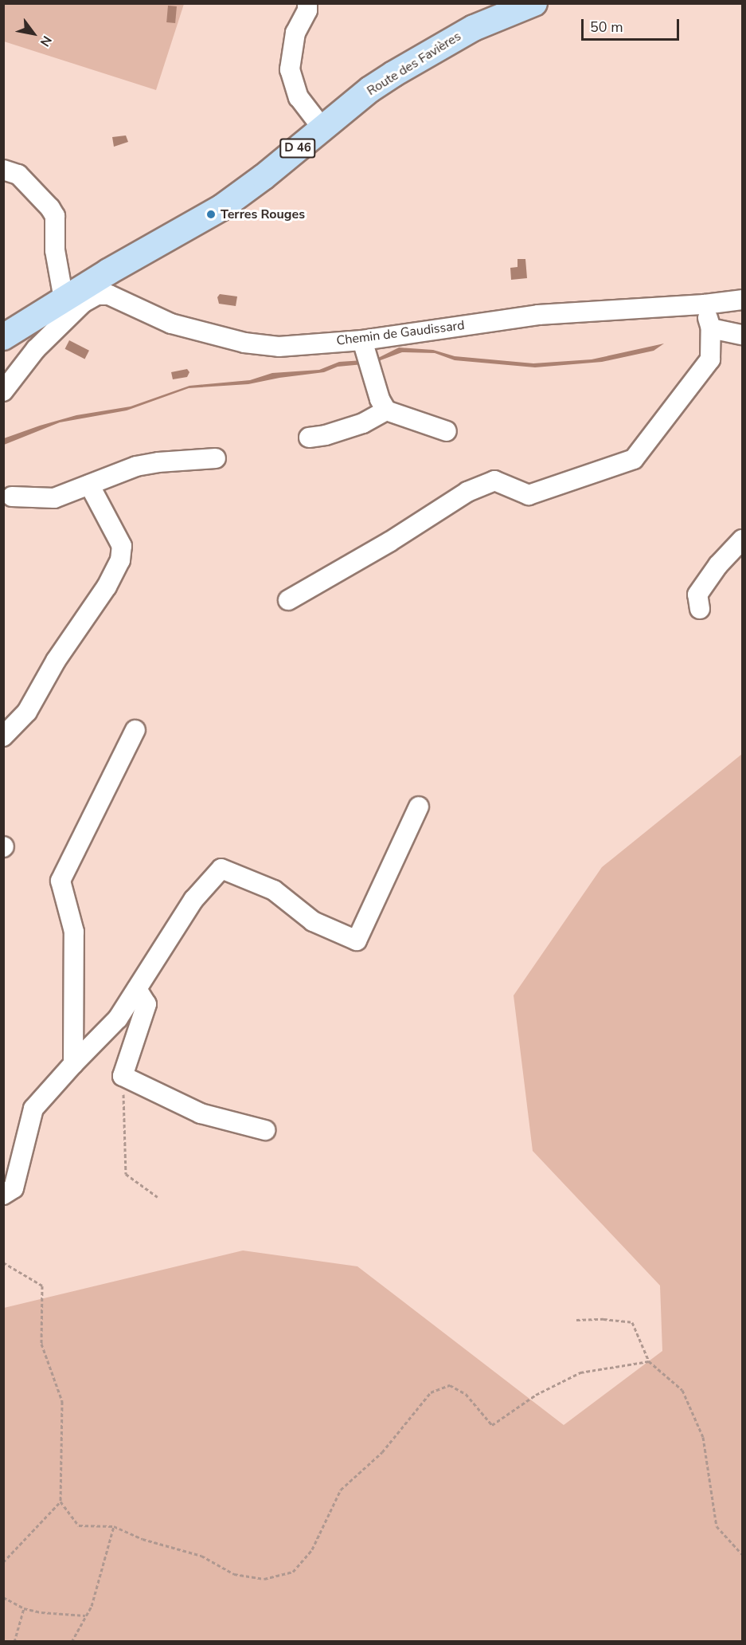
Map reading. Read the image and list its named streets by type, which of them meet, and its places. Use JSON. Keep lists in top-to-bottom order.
{
  "streets": {
    "main road": ["Route des Favières", "D 46"],
    "street": ["Chemin de Gaudissard"]
  },
  "crossings": [
    ["Route des Favières", "D 46"]
  ],
  "places": ["Terres Rouges"],
  "scale_bar": "50 m",
  "north": "bottom right"
}
